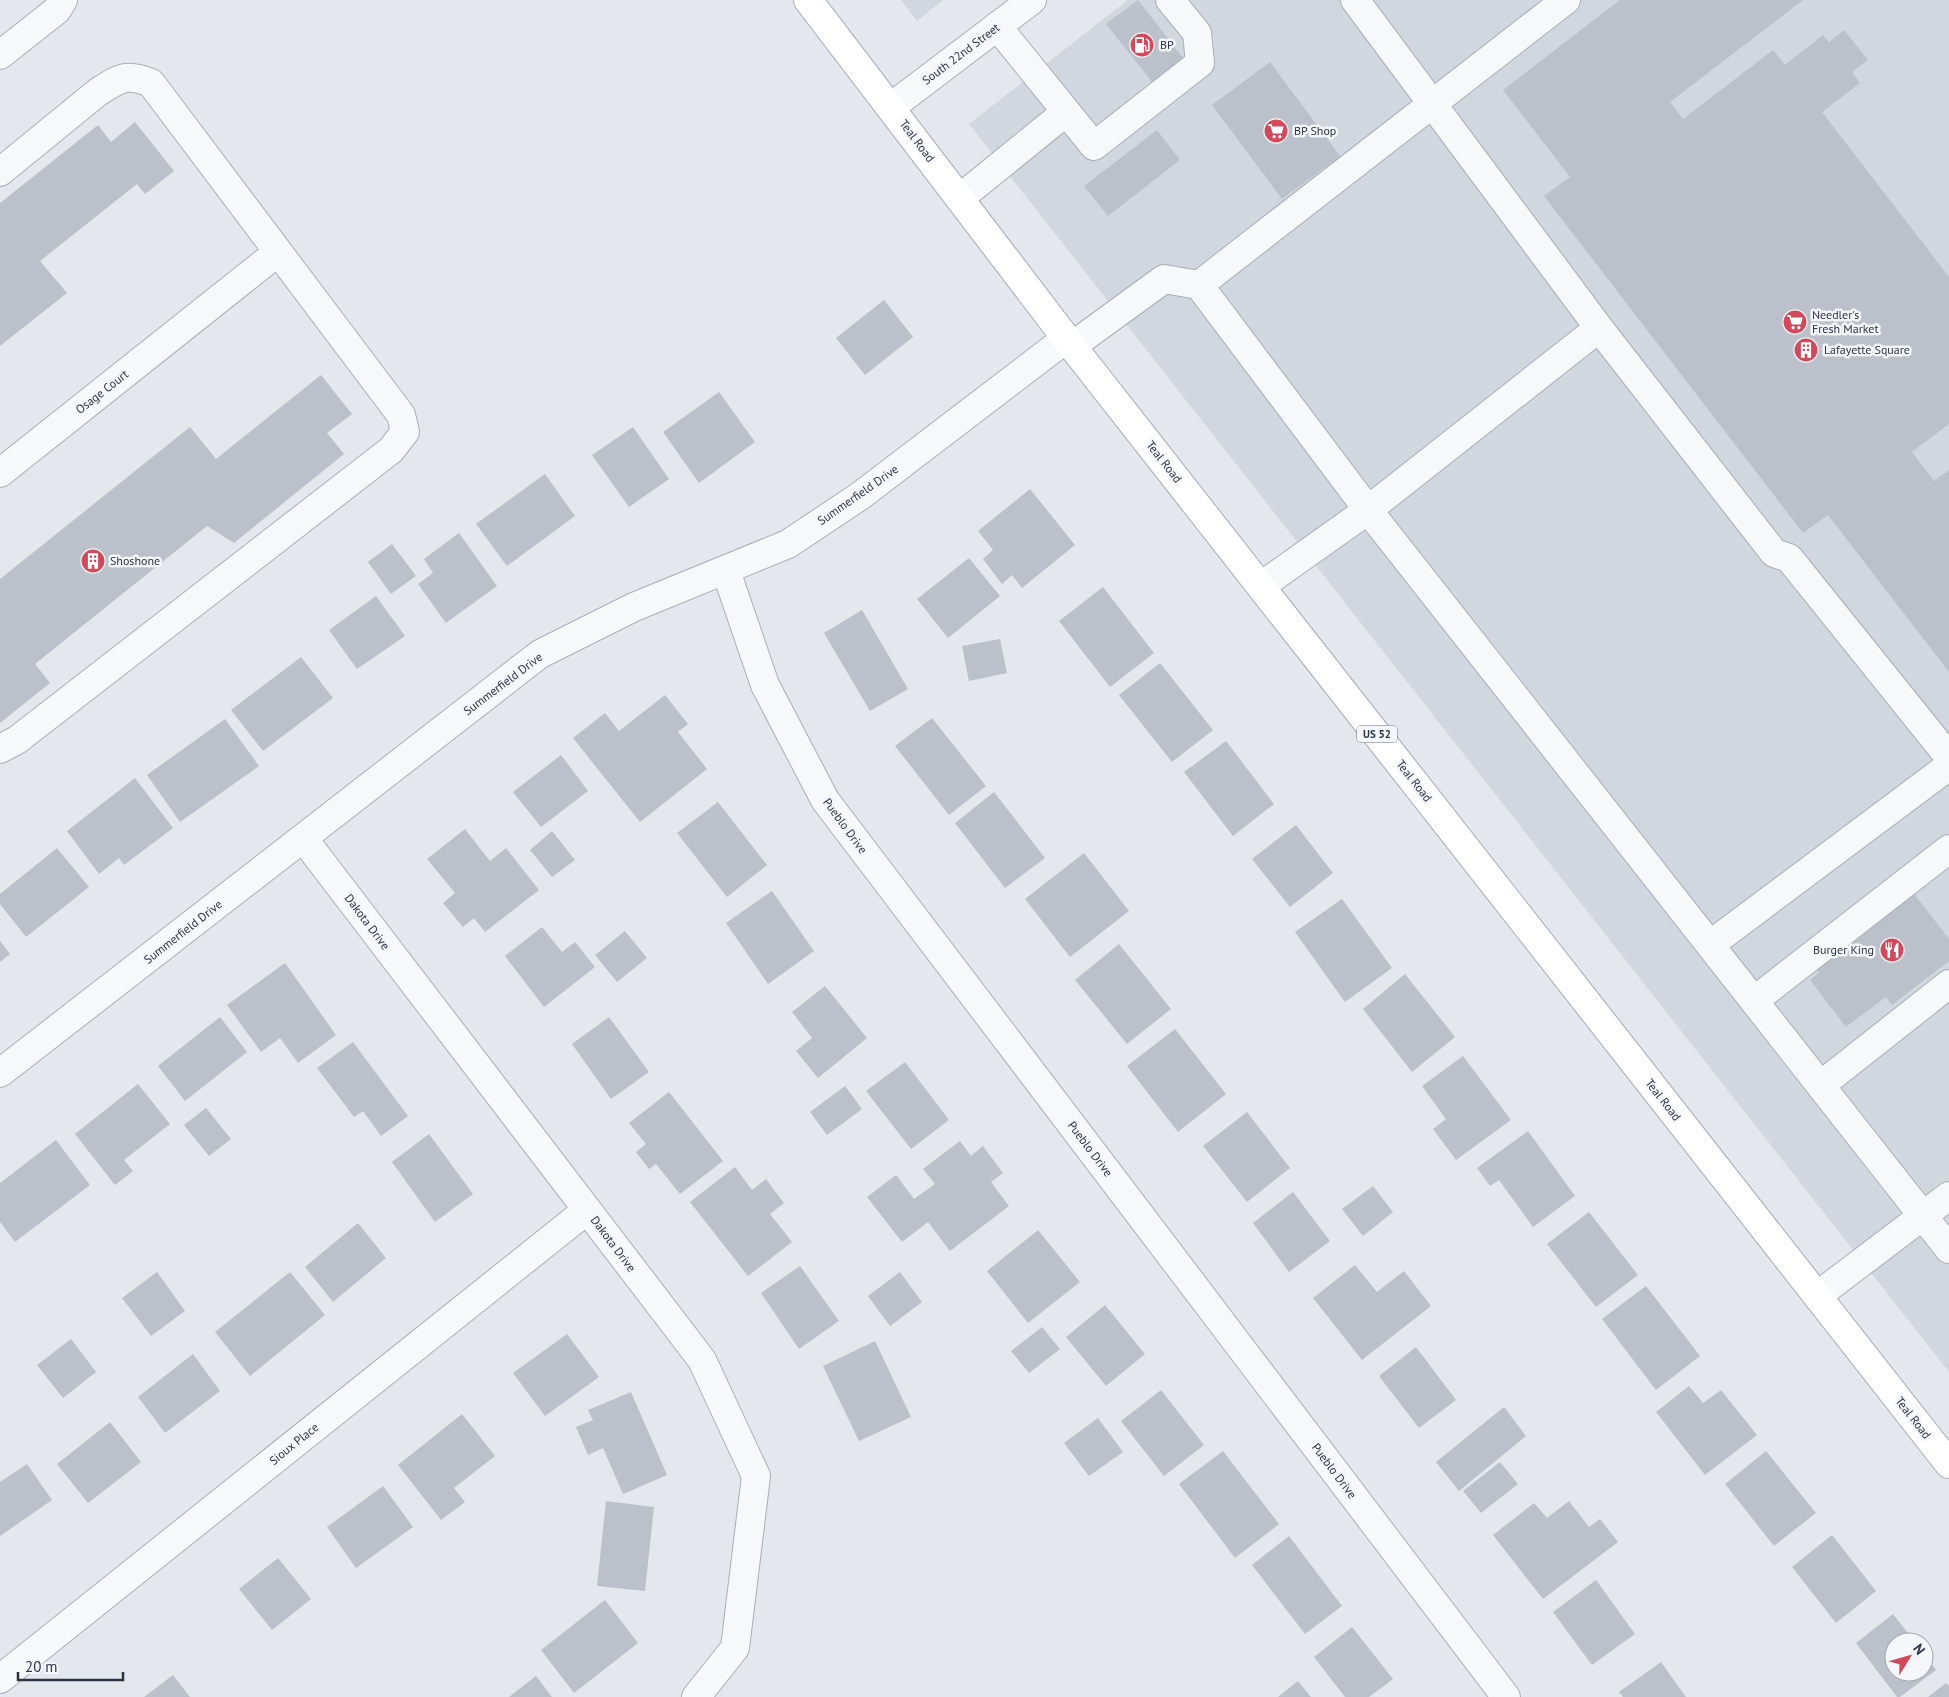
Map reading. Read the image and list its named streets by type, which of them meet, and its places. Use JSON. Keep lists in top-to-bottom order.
{
  "streets": {
    "main road": ["Teal Road", "US 52"],
    "street": [
      "South 22nd Street",
      "Osage Court",
      "Summerfield Drive",
      "Pueblo Drive",
      "Dakota Drive",
      "Sioux Place"
    ]
  },
  "crossings": [
    ["South 22nd Street", "Teal Road"],
    ["Teal Road", "Summerfield Drive"],
    ["Summerfield Drive", "Pueblo Drive"],
    ["Summerfield Drive", "Dakota Drive"],
    ["Dakota Drive", "Sioux Place"]
  ],
  "places": {
    "fuel station": ["BP"],
    "supermarket": ["BP Shop", "Needler's Fresh Market"],
    "building": ["Lafayette Square", "Shoshone"],
    "restaurant": ["Burger King"]
  },
  "scale_bar": "20 m",
  "north": "top right"
}
